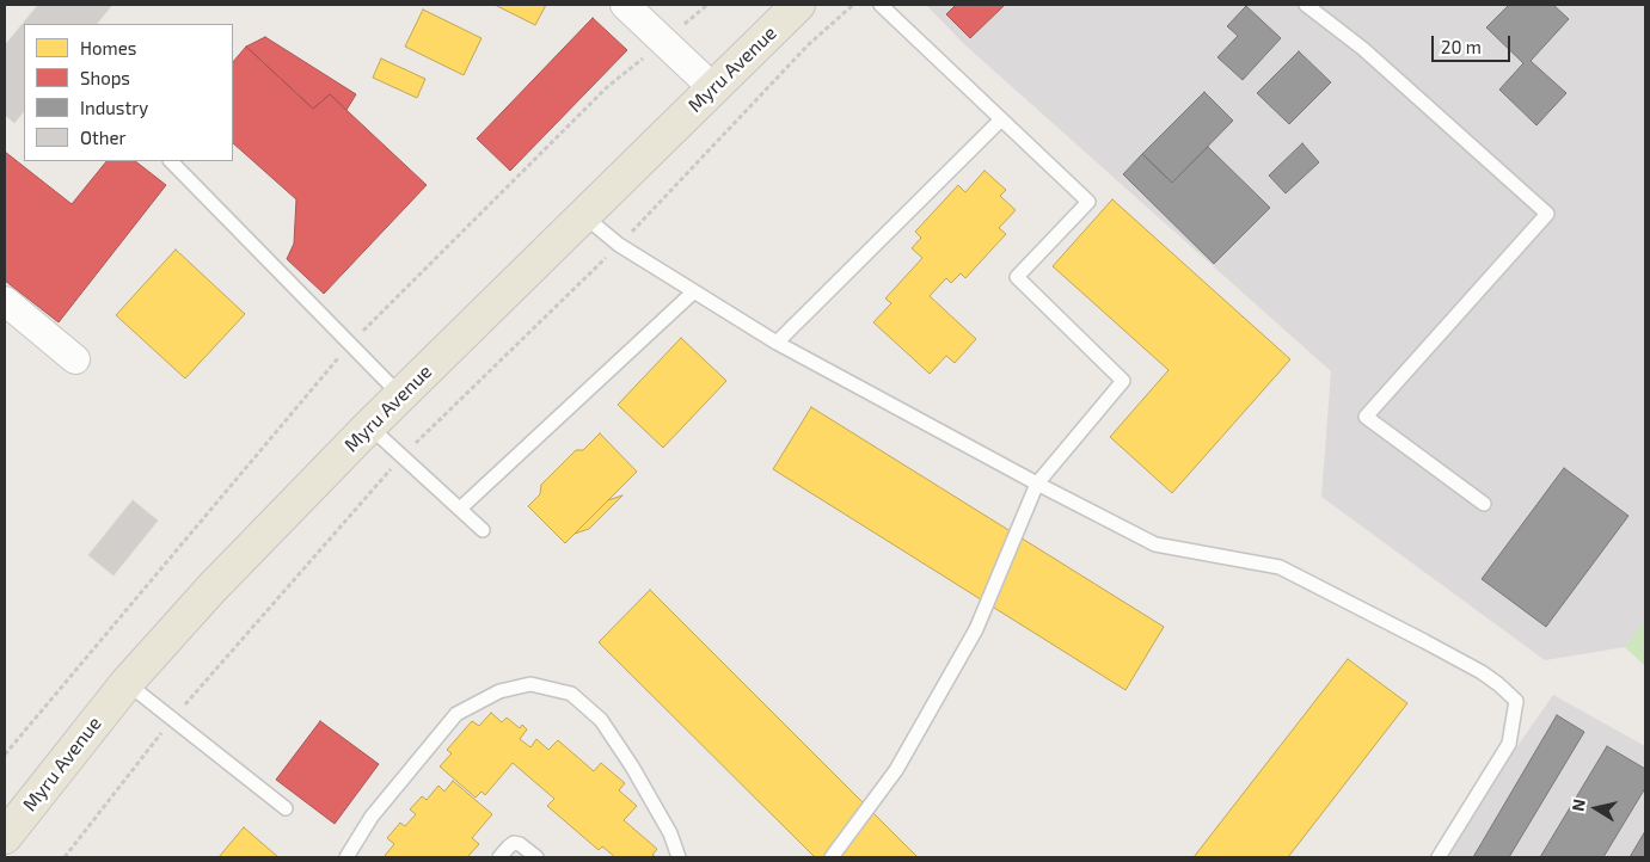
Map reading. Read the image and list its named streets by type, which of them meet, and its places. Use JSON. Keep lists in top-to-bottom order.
{
  "streets": {
    "main road": ["Myru Avenue"]
  },
  "legend": [
    "Homes",
    "Shops",
    "Industry",
    "Other"
  ],
  "scale_bar": "20 m",
  "north": "left"
}
